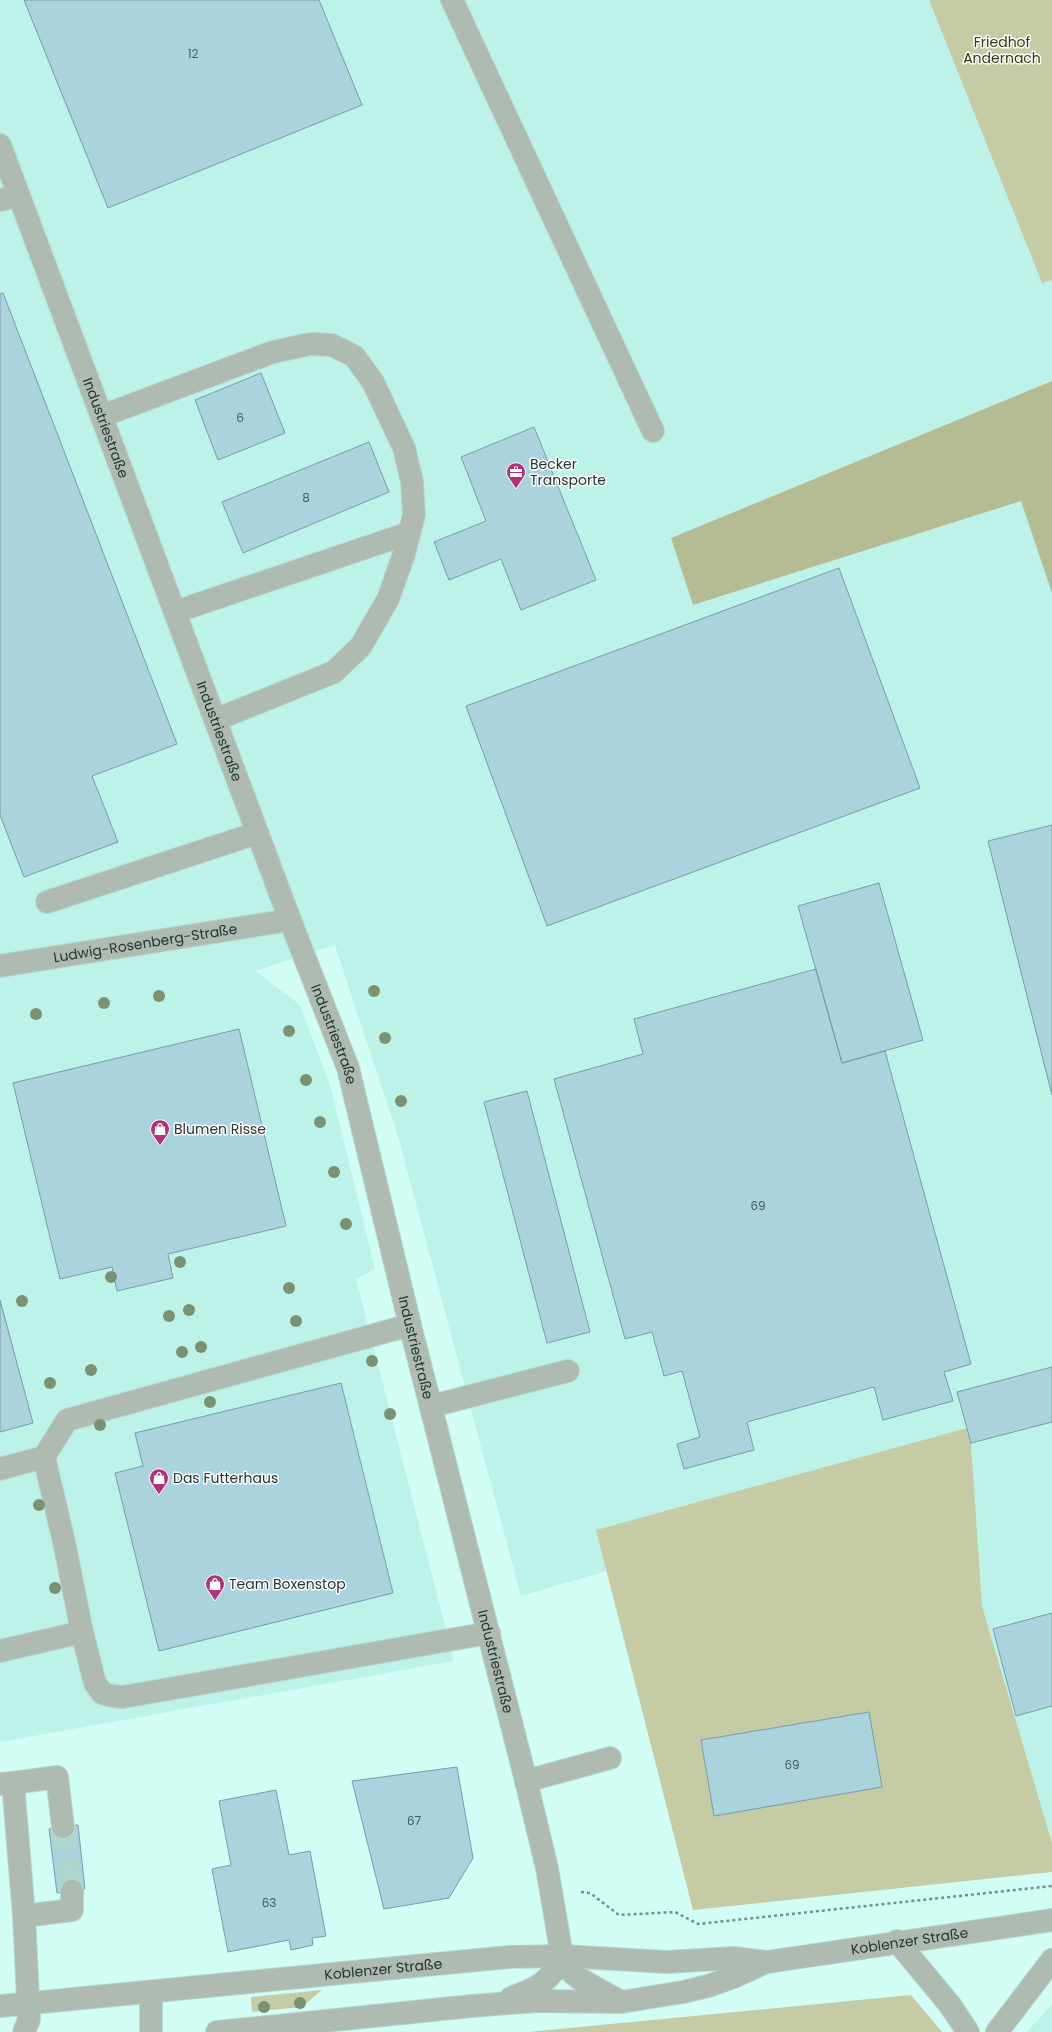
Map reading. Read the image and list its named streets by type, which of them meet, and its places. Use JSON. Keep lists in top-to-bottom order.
{
  "streets": {
    "street": ["Industriestraße", "Ludwig-Rosenberg-Straße", "Koblenzer Straße"]
  },
  "crossings": [
    ["Industriestraße", "Ludwig-Rosenberg-Straße"],
    ["Industriestraße", "Koblenzer Straße"]
  ],
  "parks": ["Friedhof Andernach"],
  "places": {
    "office": ["Becker Transporte"],
    "shop": ["Blumen Risse", "Das Futterhaus", "Team Boxenstop"]
  },
  "house_numbers": [
    "12",
    "6",
    "8",
    "69",
    "69",
    "67",
    "63"
  ]
}
